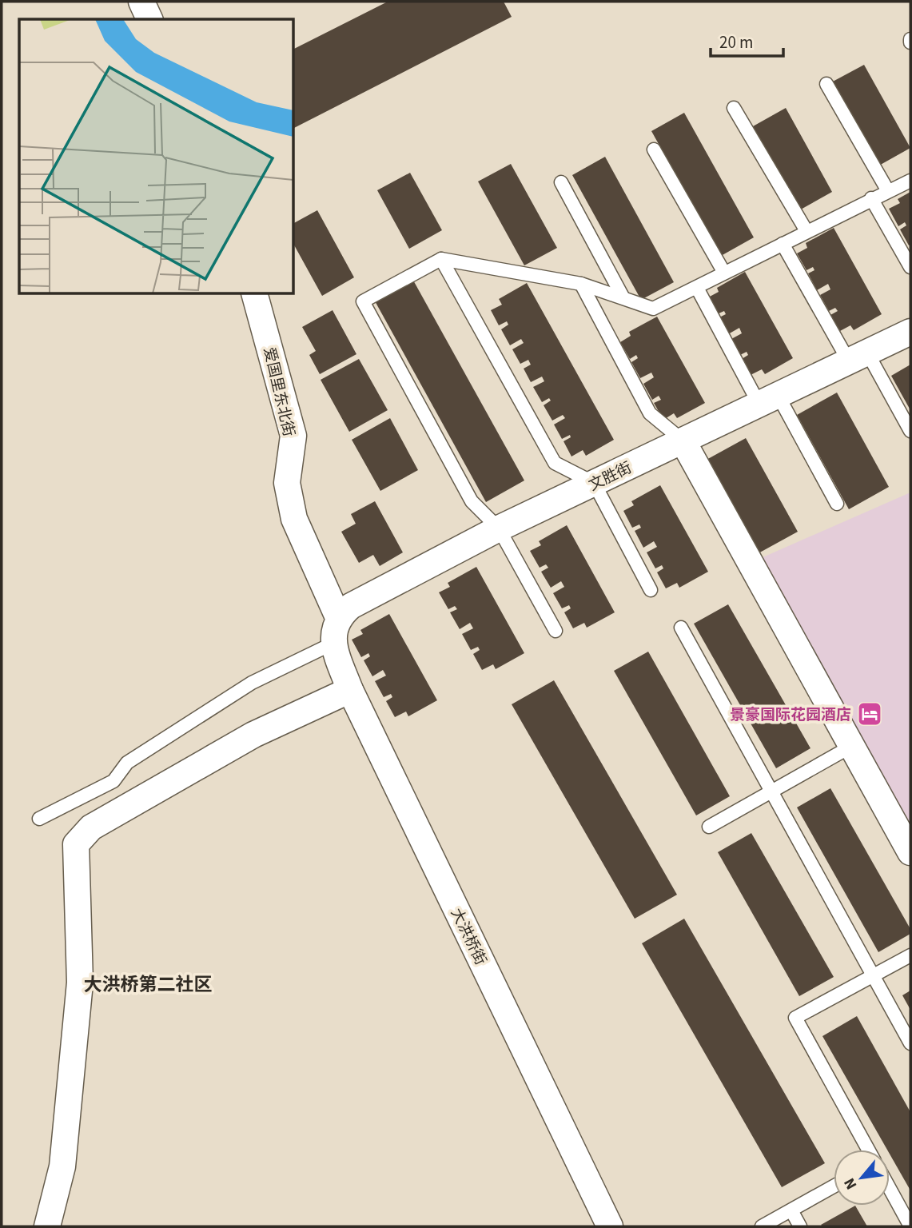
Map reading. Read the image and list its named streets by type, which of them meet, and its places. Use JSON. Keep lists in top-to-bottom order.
{
  "streets": {
    "street": ["爱国里东北街", "文胜街", "大洪桥街"]
  },
  "crossings": [
    ["爱国里东北街", "文胜街"]
  ],
  "districts": ["大洪桥第二社区"],
  "places": {
    "hotel": ["景豪国际花园酒店"]
  },
  "scale_bar": "20 m",
  "north": "bottom left"
}
